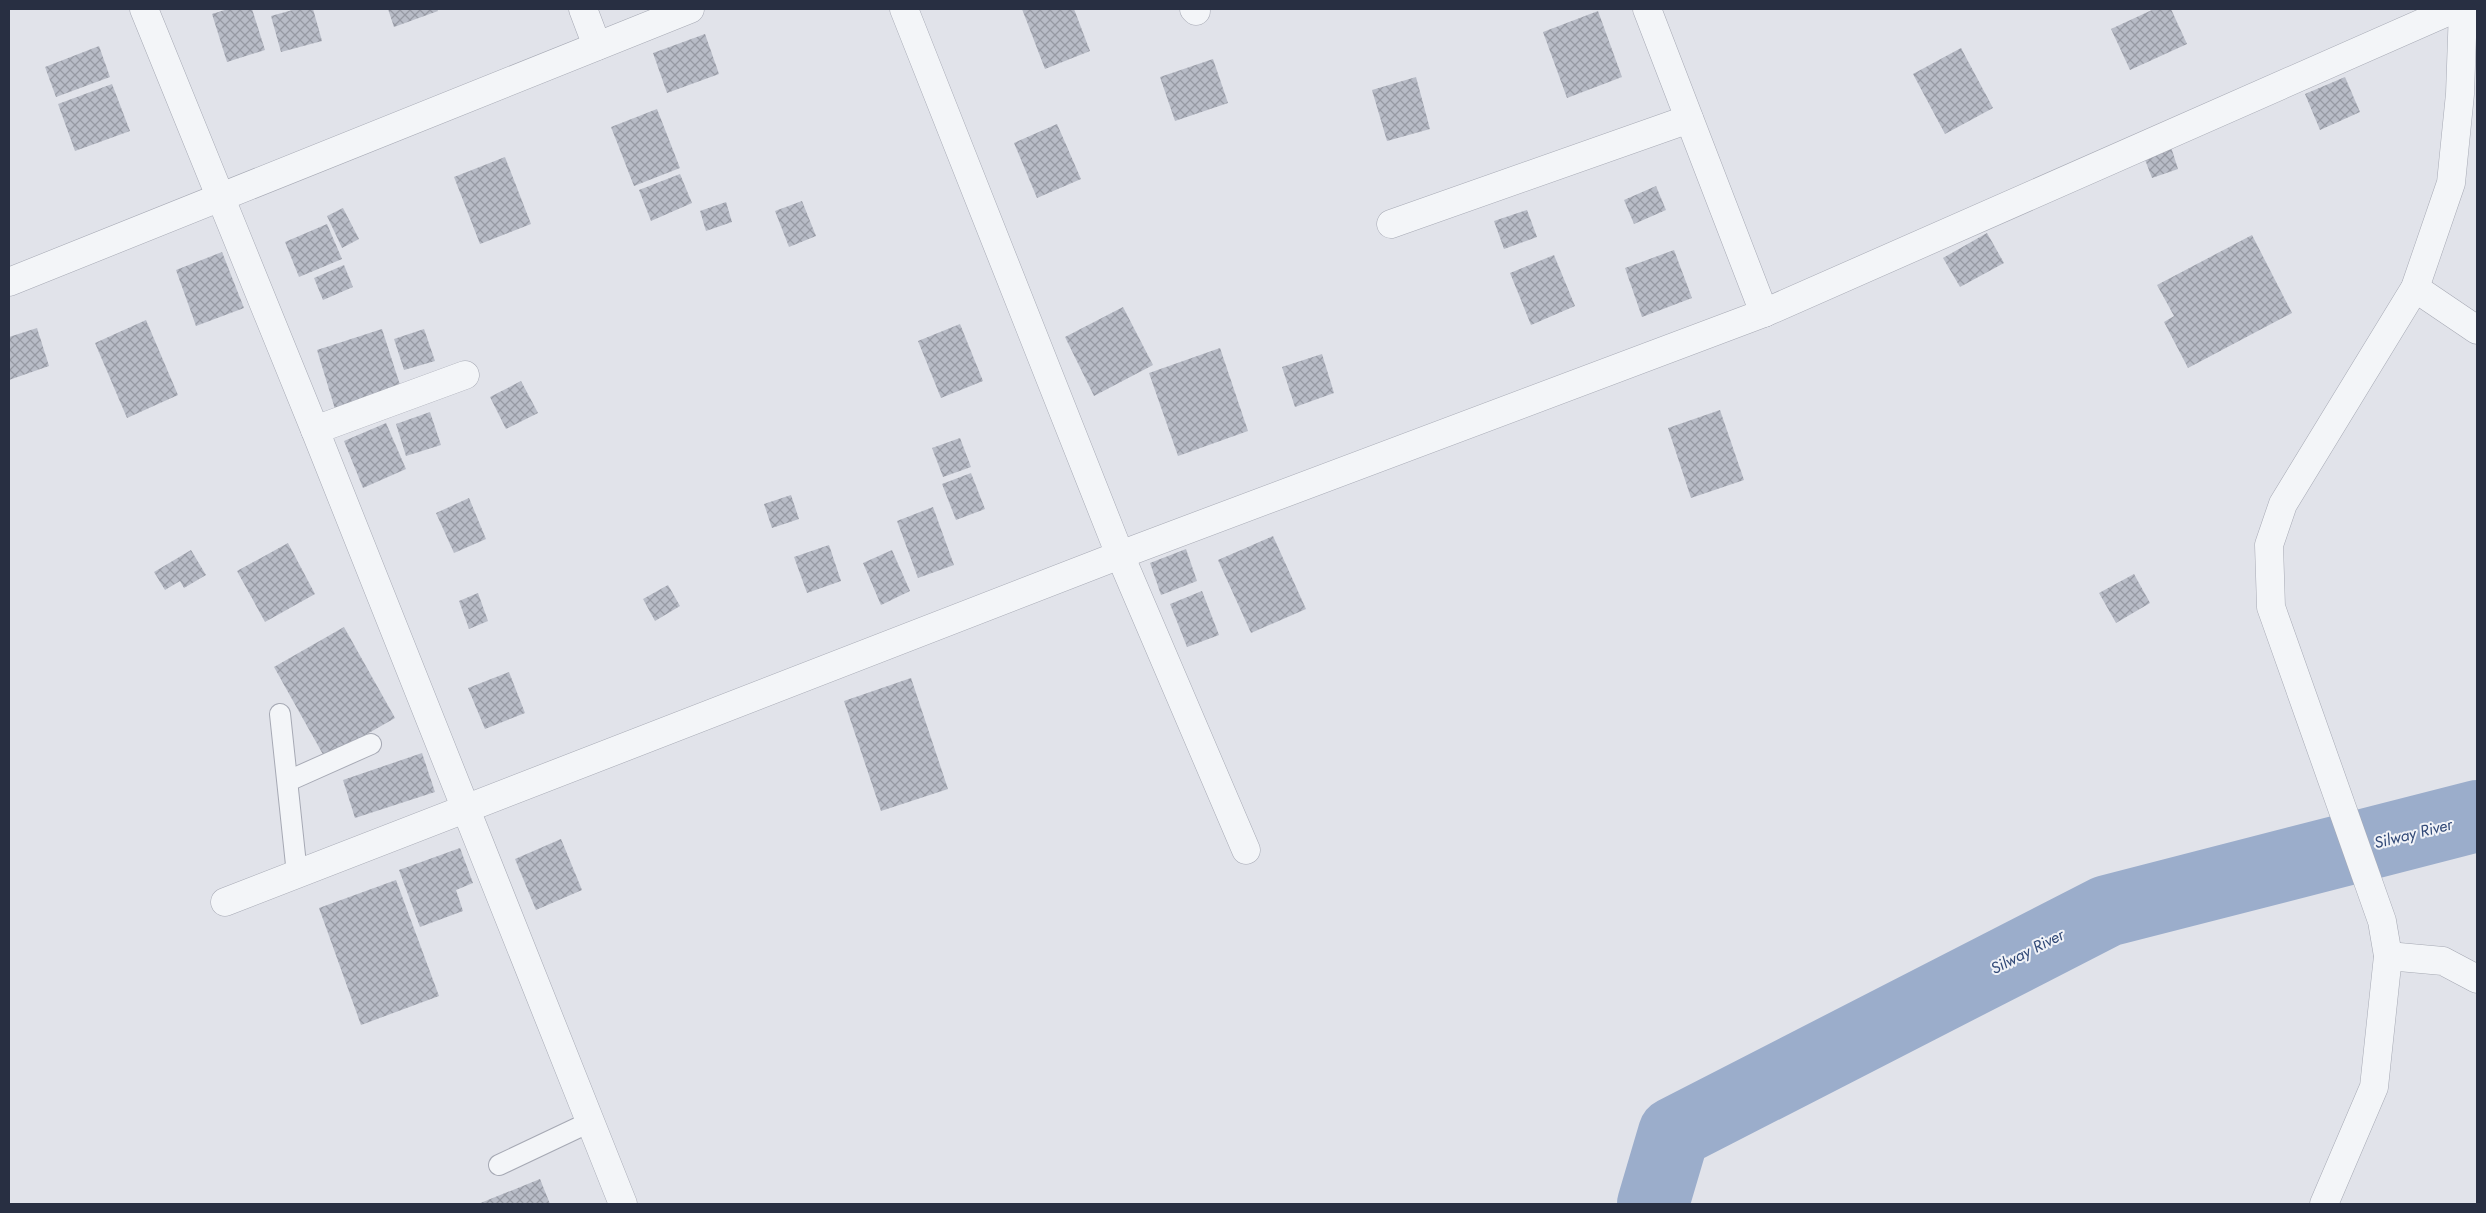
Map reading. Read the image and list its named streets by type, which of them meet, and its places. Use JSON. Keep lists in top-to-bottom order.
{
  "water": ["Silway River"]
}
